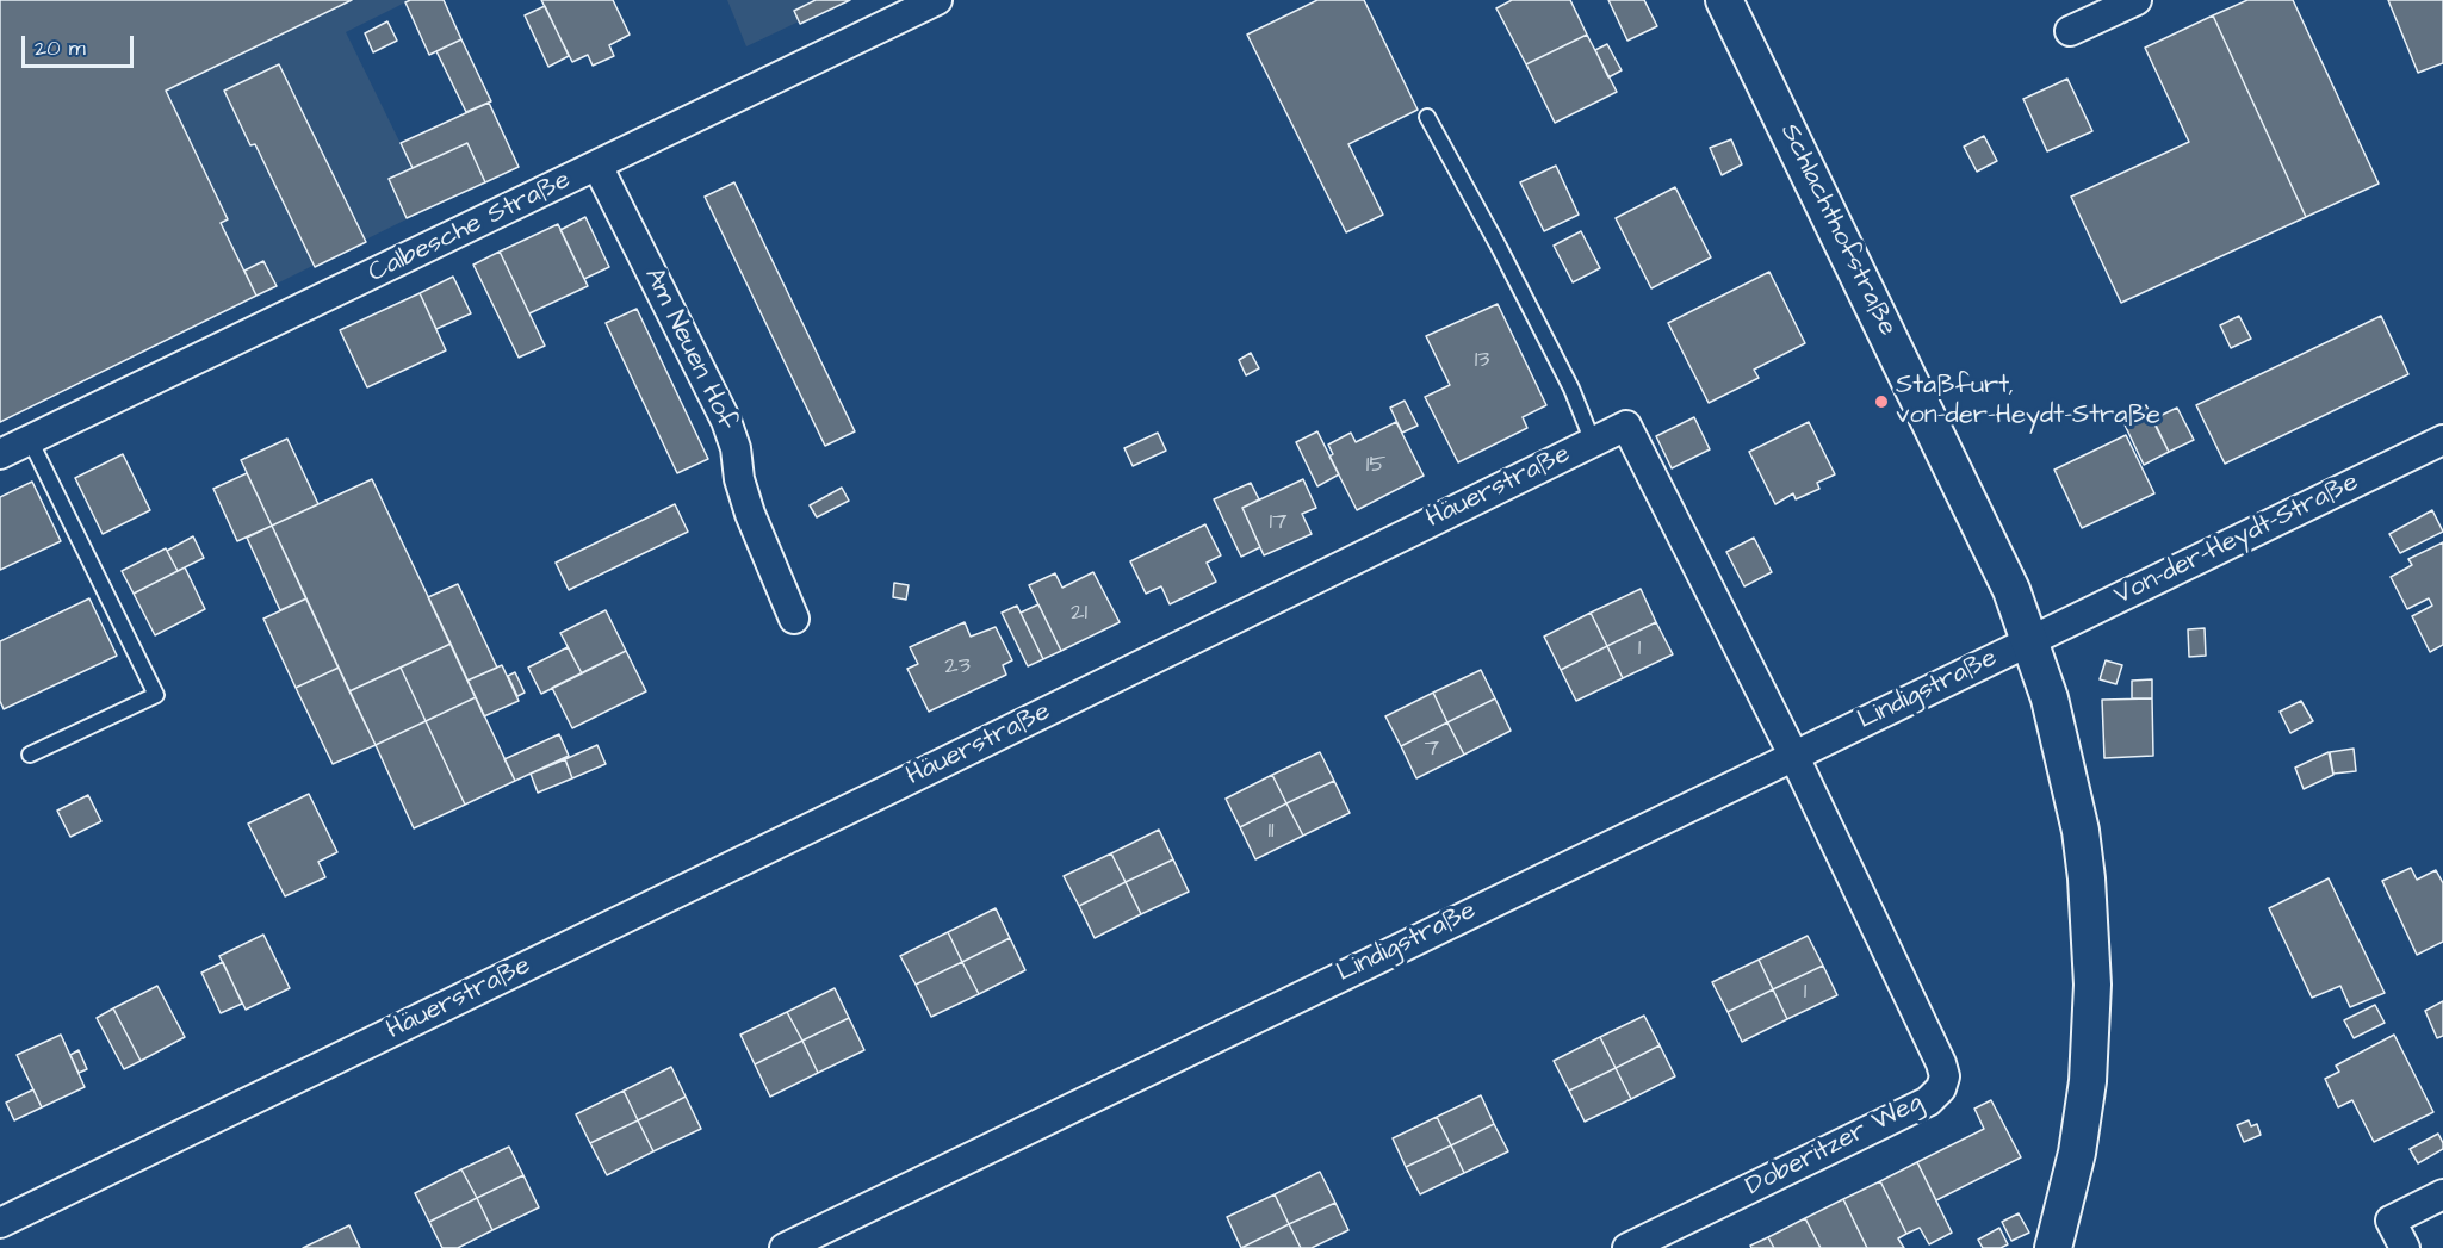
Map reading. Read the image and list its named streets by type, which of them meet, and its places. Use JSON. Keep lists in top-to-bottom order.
{
  "streets": {
    "street": [
      "Calbesche Straße",
      "Schlachthofstraße",
      "Am Neuen Hof",
      "Häuerstraße",
      "Von-der-Heydt-Straße",
      "Lindigstraße",
      "Doberitzer Weg"
    ]
  },
  "crossings": [
    ["Calbesche Straße", "Am Neuen Hof"],
    ["Schlachthofstraße", "Von-der-Heydt-Straße"],
    ["Schlachthofstraße", "Lindigstraße"],
    ["Häuerstraße", "Lindigstraße"],
    ["Häuerstraße", "Doberitzer Weg"],
    ["Von-der-Heydt-Straße", "Lindigstraße"],
    ["Lindigstraße", "Doberitzer Weg"]
  ],
  "places": ["Staßfurt, von-der-Heydt-Straße"],
  "house_numbers": [
    "13",
    "15",
    "17",
    "21",
    "1",
    "23",
    "7",
    "11",
    "1"
  ],
  "scale_bar": "20 m"
}
